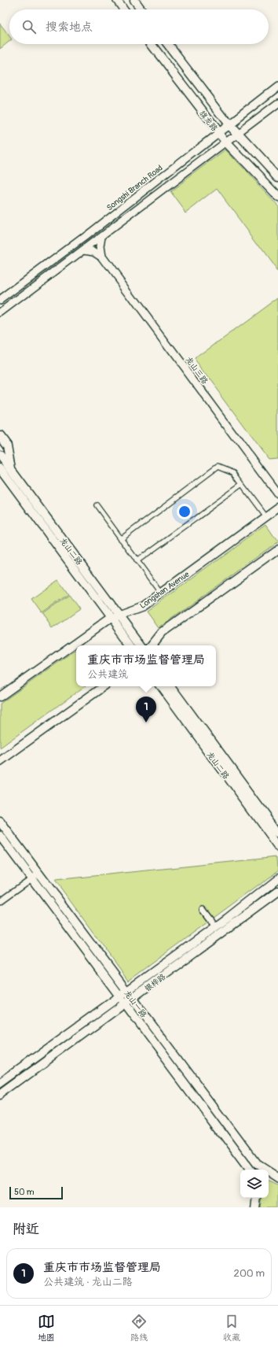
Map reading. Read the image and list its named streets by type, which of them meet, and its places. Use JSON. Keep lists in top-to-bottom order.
{
  "streets": {
    "main road": [
      "旗龙路",
      "龙山二路",
      "Longshan Avenue",
      "银桦路",
      "龙山一路"
    ],
    "street": ["Songshi Branch Road", "龙山三路"]
  },
  "crossings": [
    ["旗龙路", "Songshi Branch Road"],
    ["龙山二路", "Longshan Avenue"],
    ["银桦路", "龙山一路"]
  ],
  "scale_bar": "50 m",
  "page": {
    "search": "搜索地点",
    "popup": ["重庆市市场监督管理局", "公共建筑"],
    "pins": "1",
    "scale": "50 m",
    "heading": "附近",
    "list": [
      {
        "mark": "1",
        "name": "重庆市市场监督管理局",
        "note": "公共建筑 · 龙山二路",
        "value": "200 m"
      }
    ],
    "nav": ["地图", "路线", "收藏"]
  }
}
